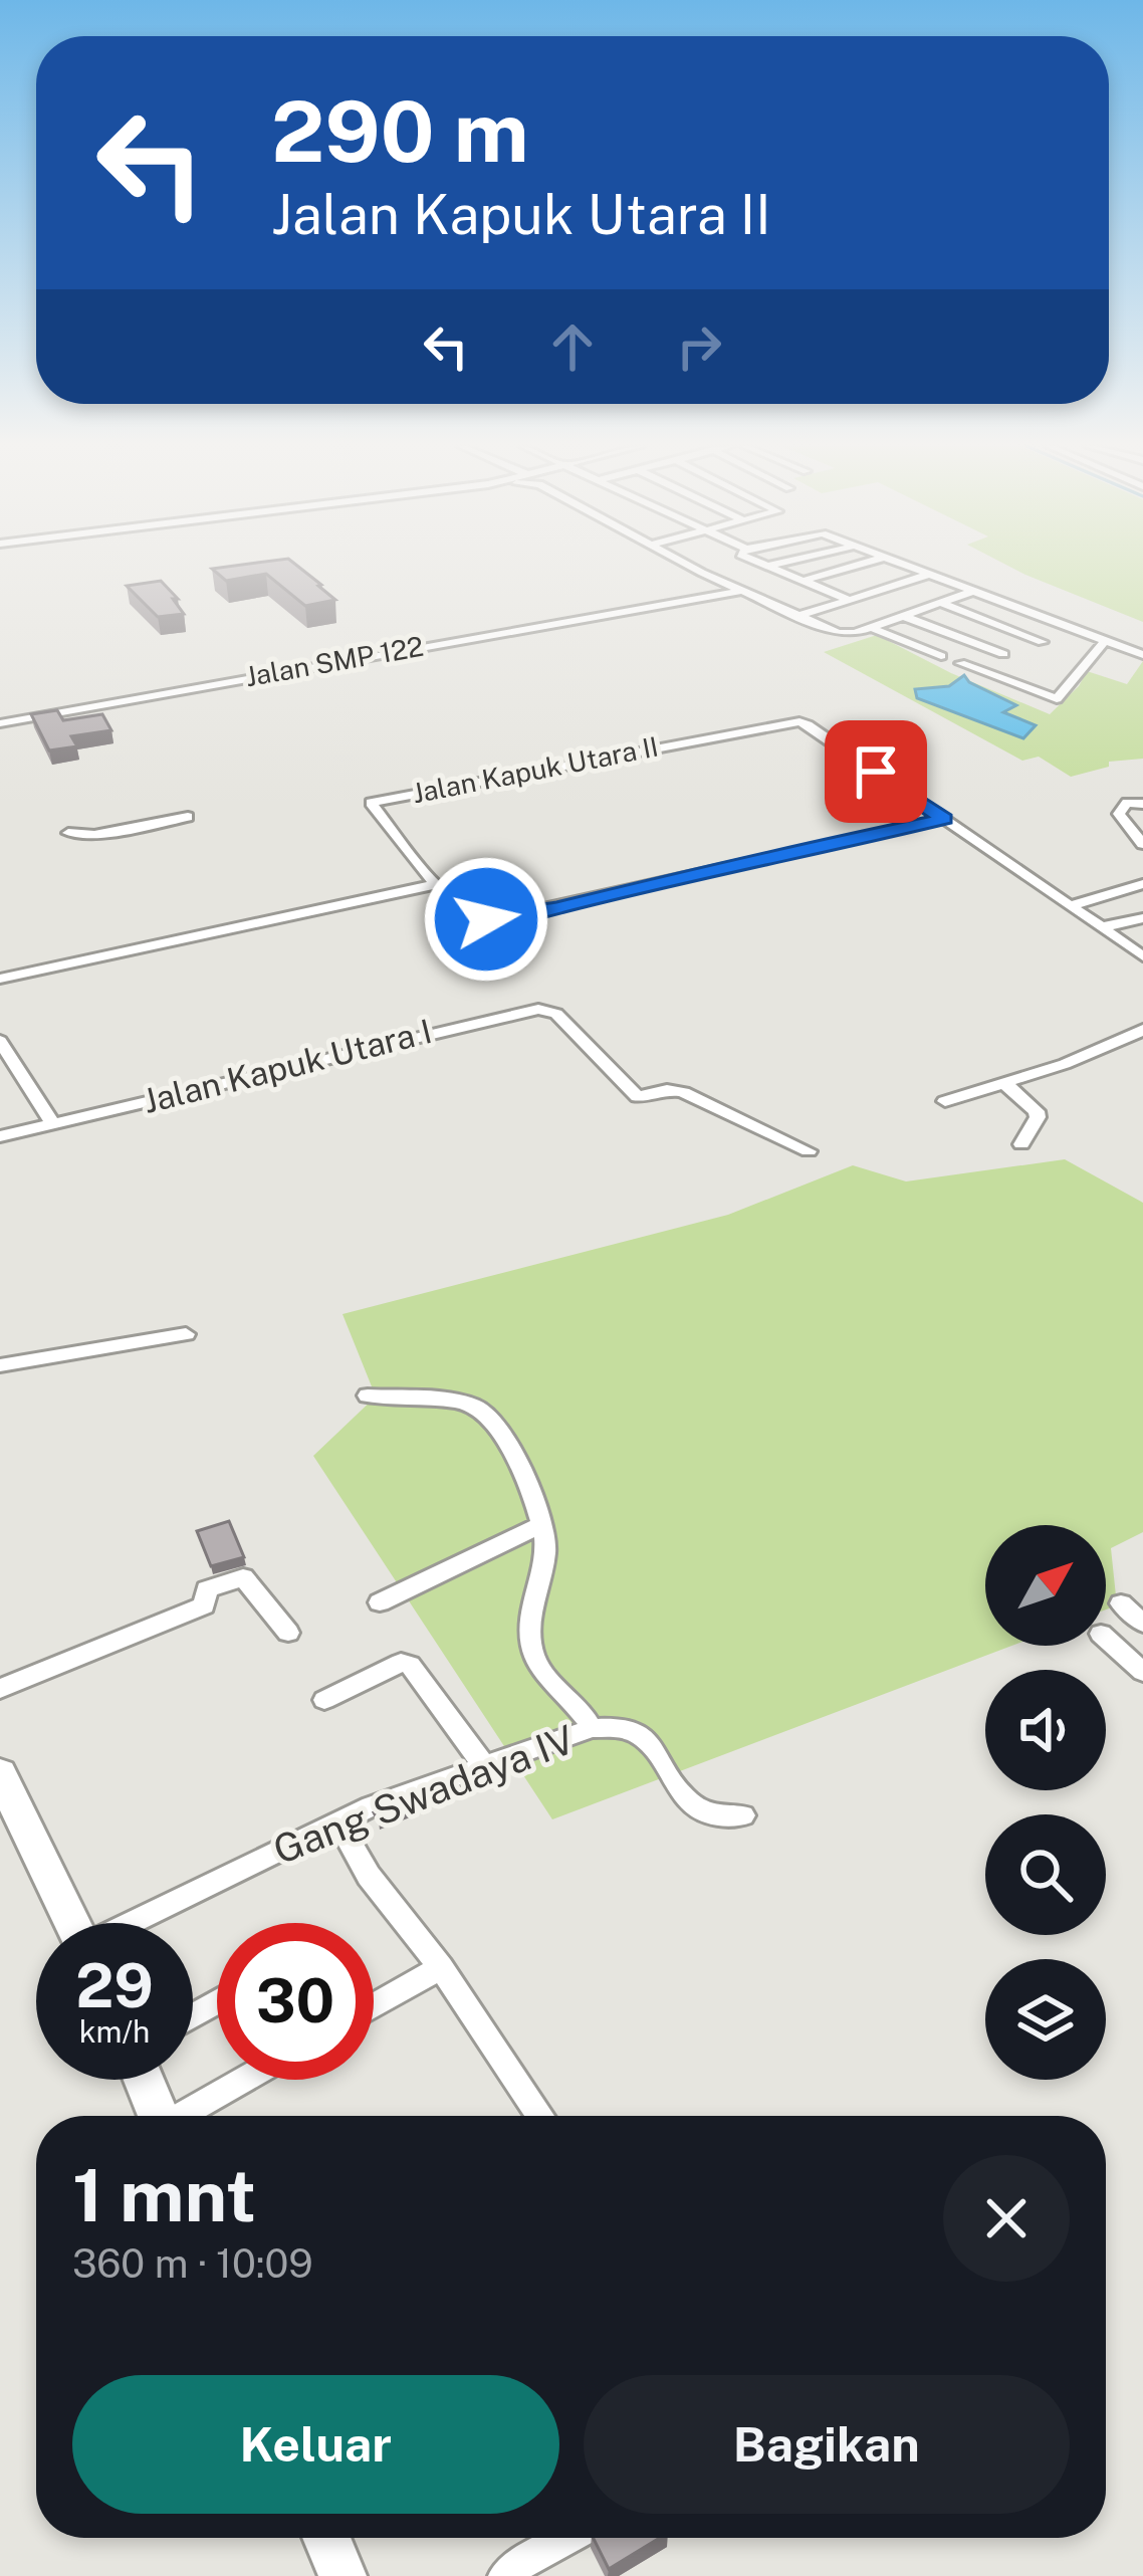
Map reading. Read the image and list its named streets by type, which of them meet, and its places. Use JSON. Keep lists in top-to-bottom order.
{
  "streets": {
    "street": [
      "Jalan SMP 122",
      "Jalan Kapuk Utara II",
      "Jalan Kapuk Utara I",
      "Gang Swadaya IV"
    ]
  },
  "north": "top right",
  "page": {
    "turn": ["290 m", "Jalan Kapuk Utara II"],
    "speed": "29 km/h",
    "limit": "30",
    "heading": ["1 mnt", "360 m · 10:09"],
    "buttons": ["Keluar", "Bagikan"]
  }
}
